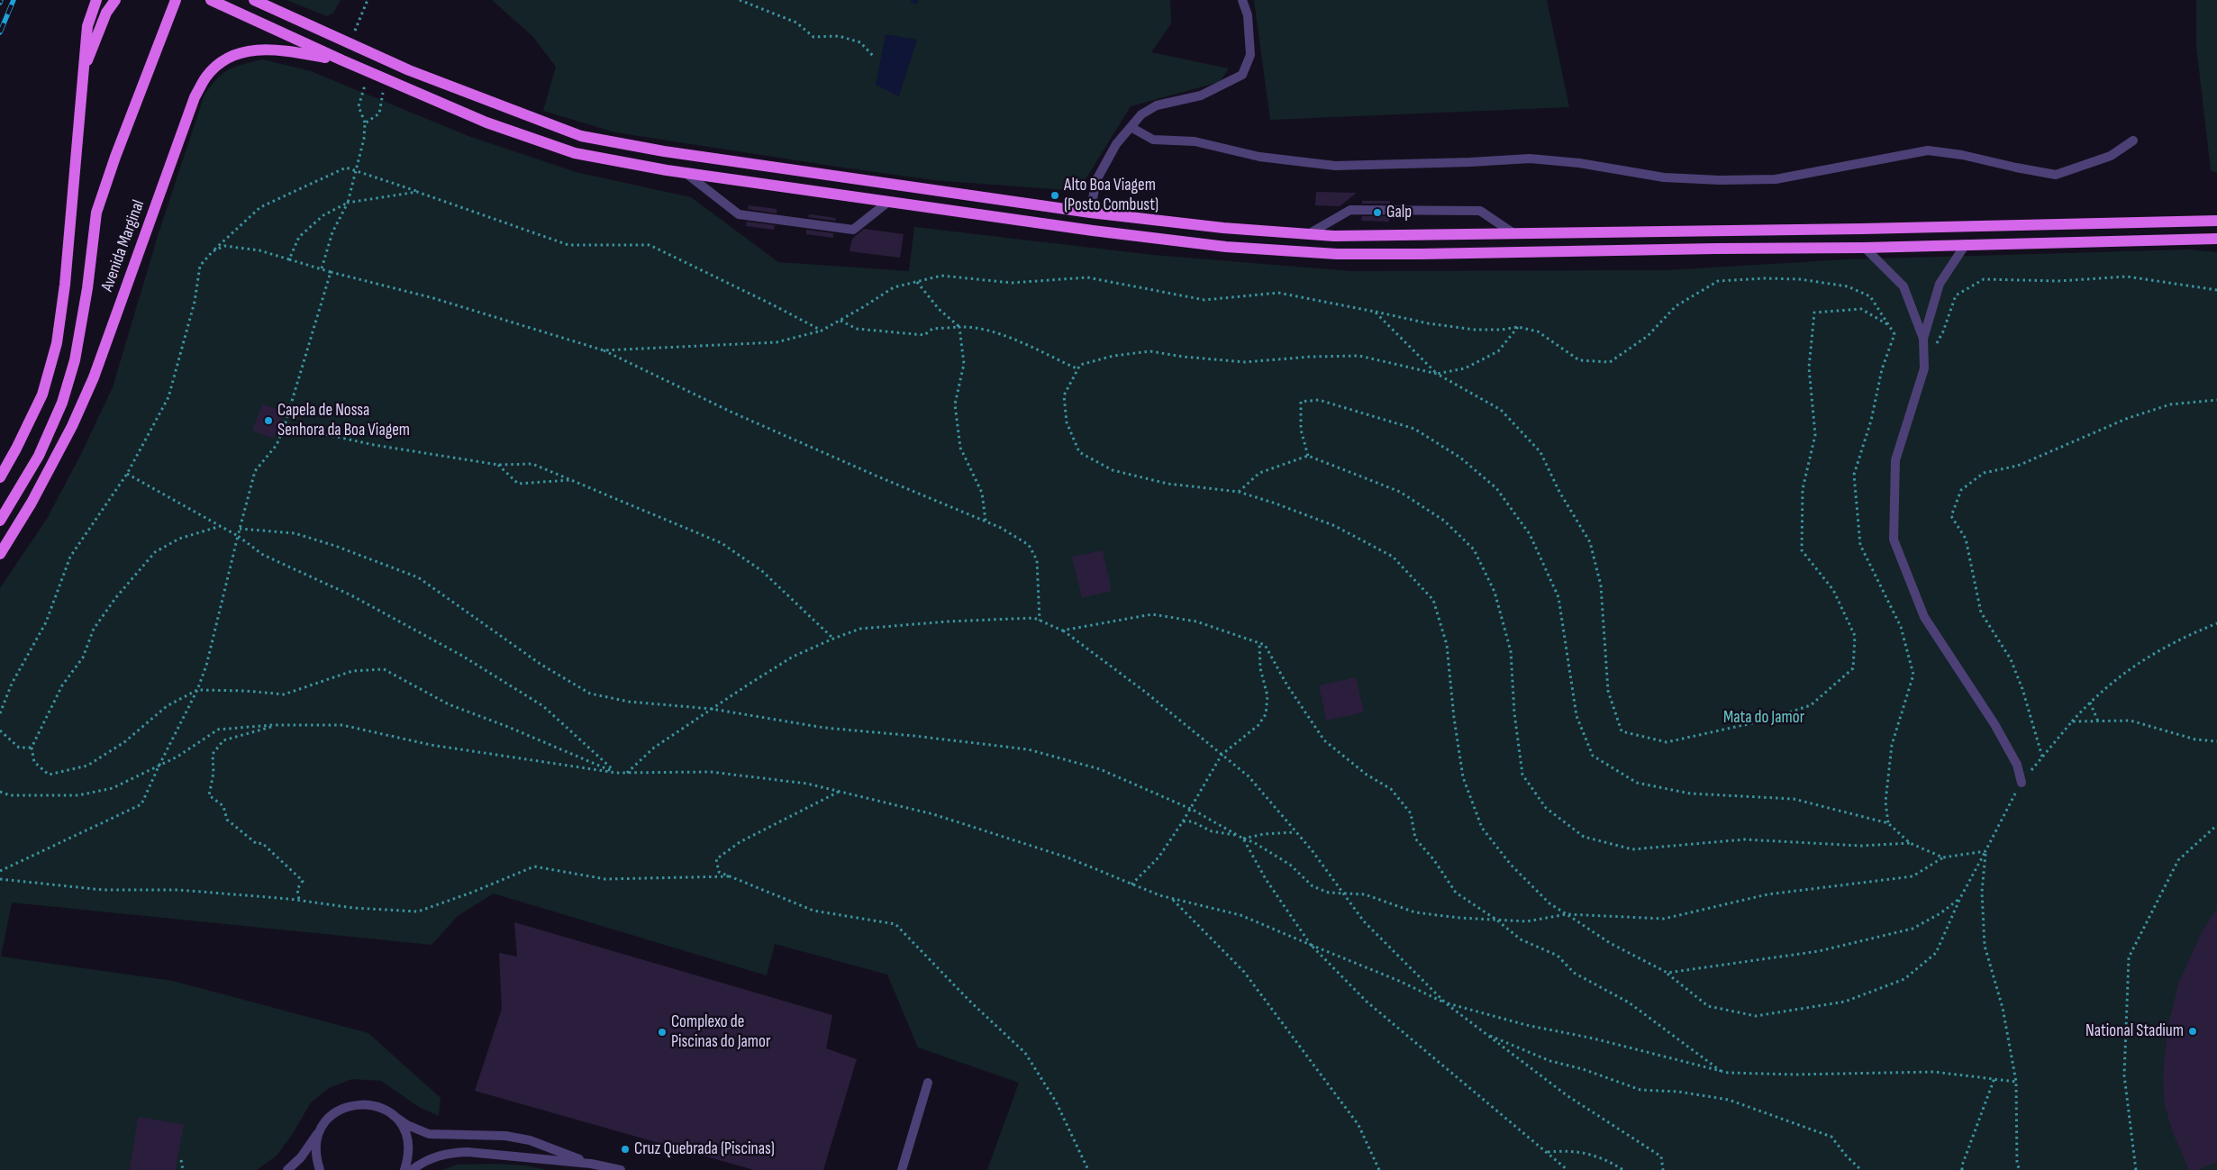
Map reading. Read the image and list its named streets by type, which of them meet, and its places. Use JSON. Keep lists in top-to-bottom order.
{
  "streets": {
    "main road": ["Avenida Marginal"]
  },
  "parks": ["Mata do Jamor"],
  "places": [
    "Alto Boa Viagem (Posto Combust)",
    "Galp",
    "Capela de Nossa Senhora da Boa Viagem",
    "National Stadium",
    "Complexo de Piscinas do Jamor",
    "Cruz Quebrada (Piscinas)"
  ]
}
